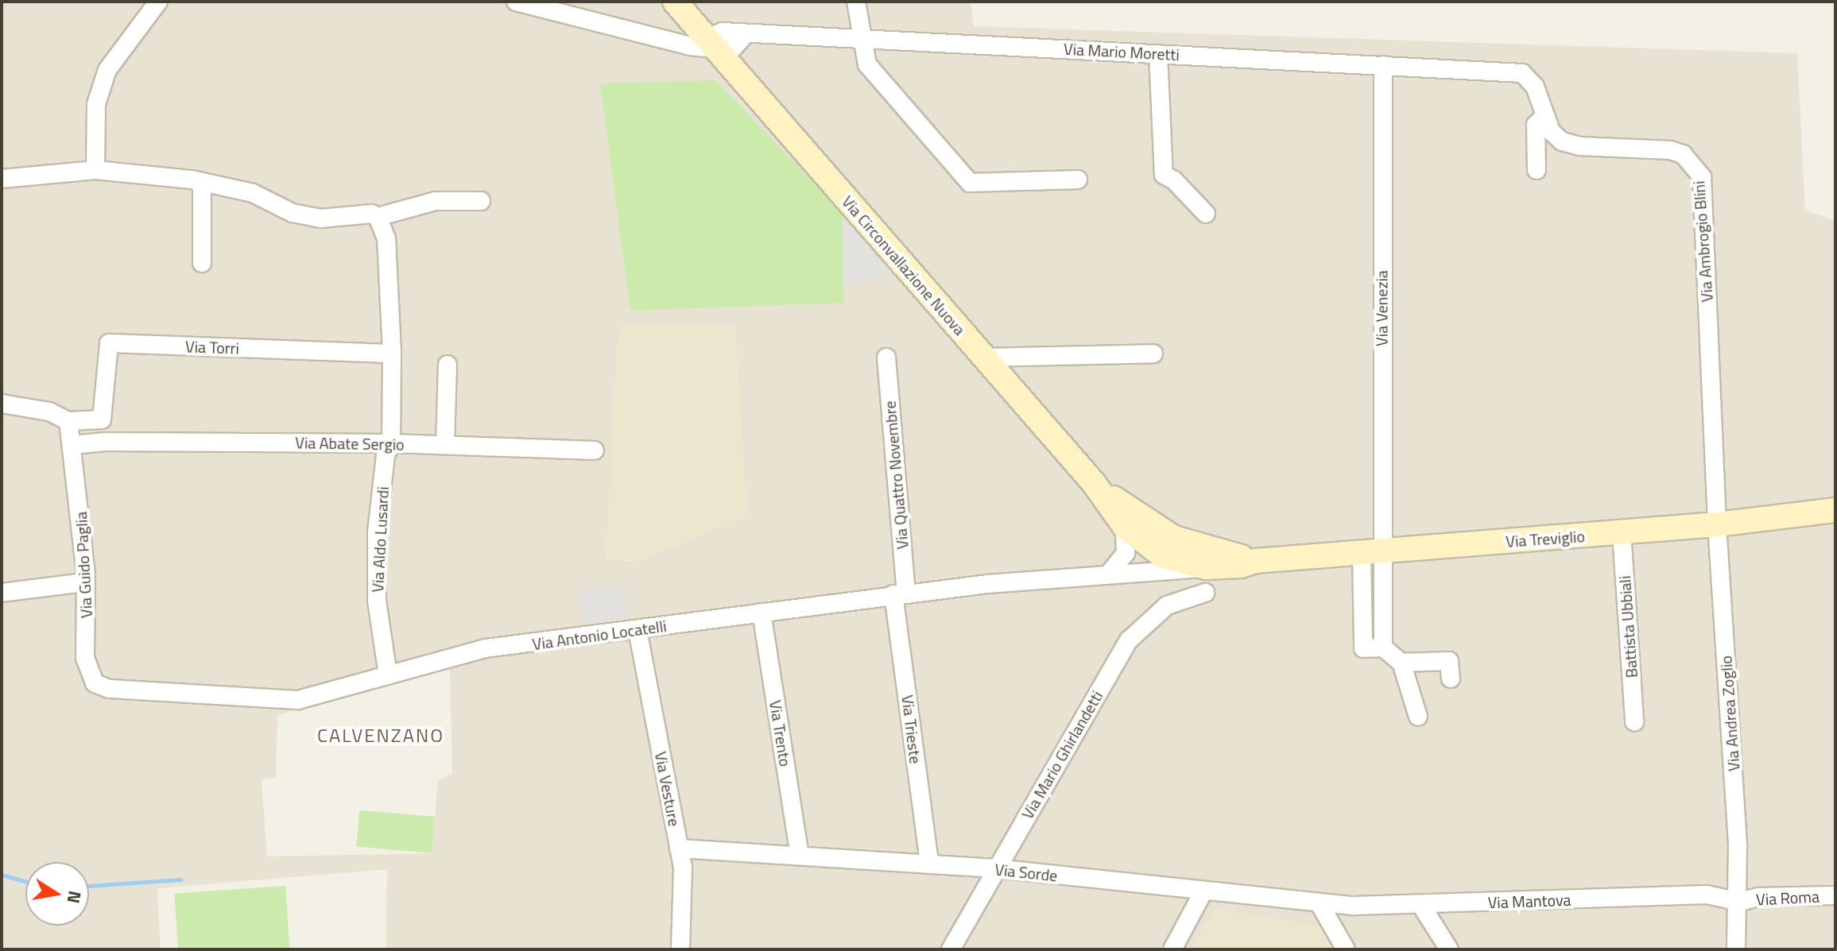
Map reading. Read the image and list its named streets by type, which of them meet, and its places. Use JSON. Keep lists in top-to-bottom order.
{
  "streets": {
    "main road": ["Via Circonvallazione Nuova", "Via Treviglio"],
    "street": [
      "Via Mario Moretti",
      "Via Ambrogio Blini",
      "Via Venezia",
      "Via Torri",
      "Via Abate Sergio",
      "Via Quattro Novembre",
      "Via Aldo Lusardi",
      "Via Guido Paglia",
      "Battista Ubbiali",
      "Via Antonio Locatelli",
      "Via Andrea Zoglio",
      "Via Trieste",
      "Via Trento",
      "Via Mario Ghirlandetti",
      "Via Vesture",
      "Via Sorde",
      "Via Roma",
      "Via Mantova"
    ]
  },
  "crossings": [
    ["Via Mario Moretti", "Via Ambrogio Blini"],
    ["Via Mario Moretti", "Via Circonvallazione Nuova"],
    ["Via Mario Moretti", "Via Venezia"],
    ["Via Ambrogio Blini", "Via Venezia"],
    ["Via Ambrogio Blini", "Via Treviglio"],
    ["Via Ambrogio Blini", "Via Andrea Zoglio"],
    ["Via Venezia", "Via Treviglio"],
    ["Via Torri", "Via Aldo Lusardi"],
    ["Via Torri", "Via Guido Paglia"],
    ["Via Abate Sergio", "Via Aldo Lusardi"],
    ["Via Abate Sergio", "Via Guido Paglia"],
    ["Via Quattro Novembre", "Via Antonio Locatelli"],
    ["Via Quattro Novembre", "Via Trieste"],
    ["Via Treviglio", "Battista Ubbiali"],
    ["Via Treviglio", "Via Antonio Locatelli"],
    ["Via Treviglio", "Via Andrea Zoglio"],
    ["Via Aldo Lusardi", "Via Antonio Locatelli"],
    ["Via Guido Paglia", "Via Antonio Locatelli"],
    ["Via Antonio Locatelli", "Via Trieste"],
    ["Via Antonio Locatelli", "Via Trento"],
    ["Via Antonio Locatelli", "Via Vesture"],
    ["Via Andrea Zoglio", "Via Roma"],
    ["Via Andrea Zoglio", "Via Mantova"],
    ["Via Trieste", "Via Sorde"],
    ["Via Trento", "Via Sorde"],
    ["Via Mario Ghirlandetti", "Via Sorde"],
    ["Via Vesture", "Via Sorde"],
    ["Via Sorde", "Via Mantova"],
    ["Via Roma", "Via Mantova"]
  ],
  "districts": ["CALVENZANO"],
  "north": "right"
}
